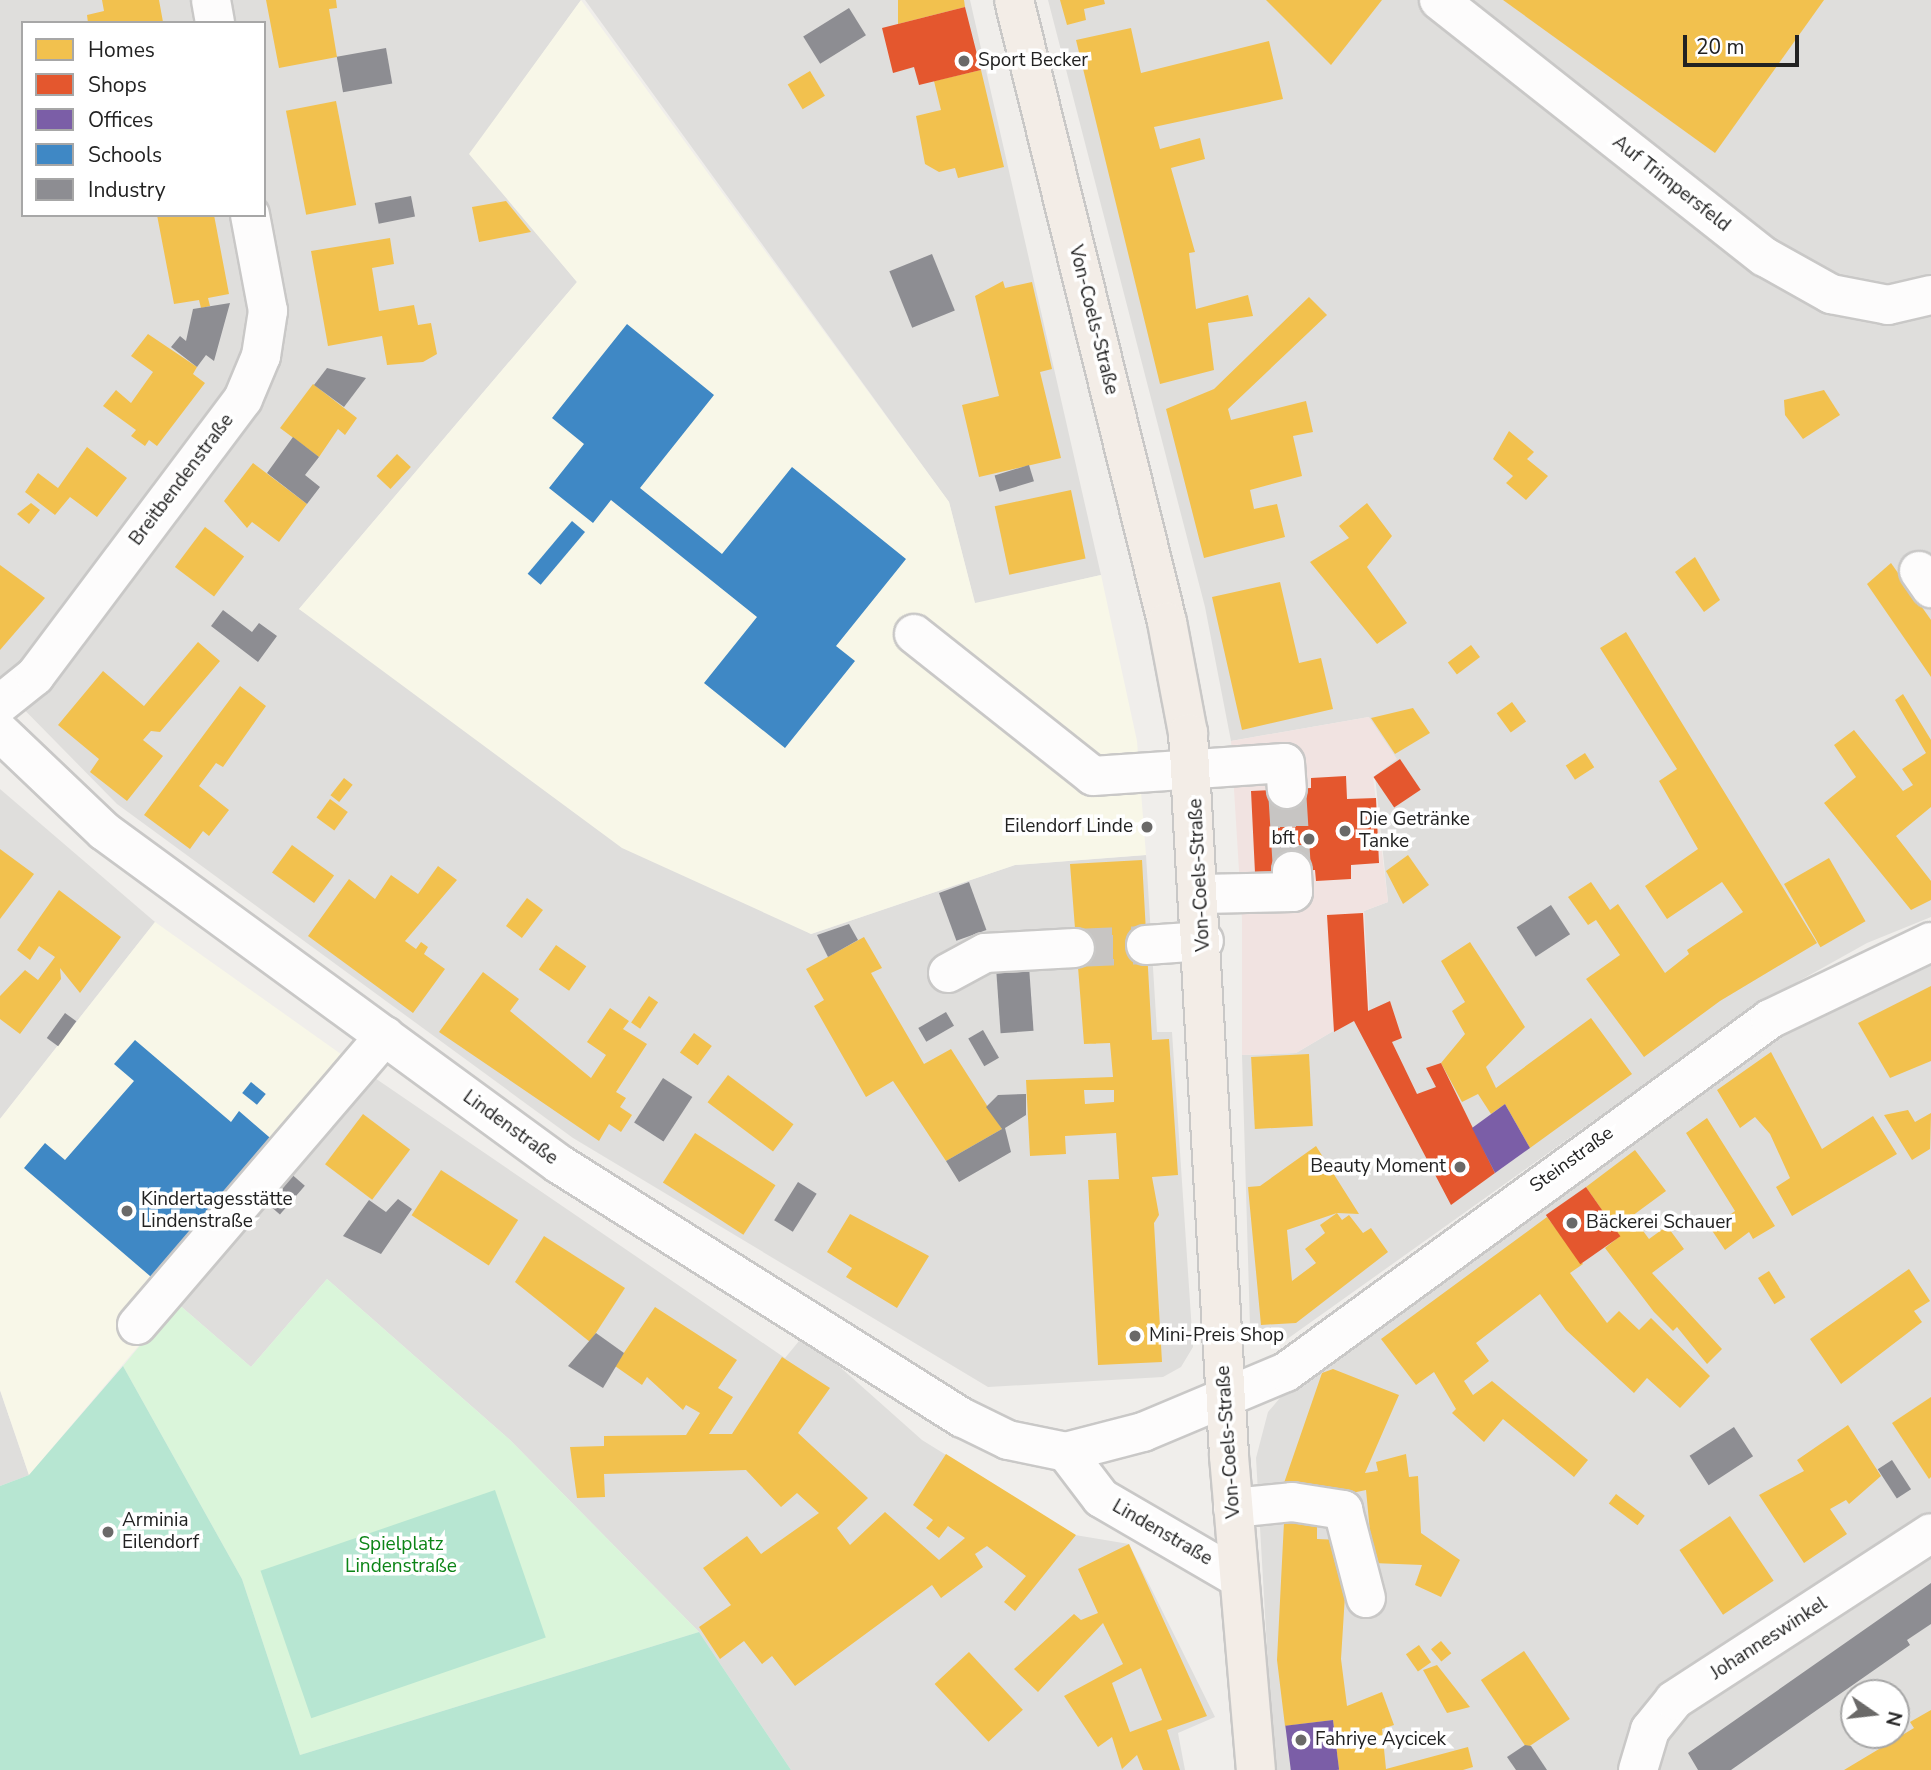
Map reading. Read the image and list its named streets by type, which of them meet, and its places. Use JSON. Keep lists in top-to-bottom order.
{
  "streets": {
    "main road": ["Von-Coels-Straße"],
    "street": [
      "Auf Trimpersfeld",
      "Breitbendenstraße",
      "Lindenstraße",
      "Steinstraße",
      "Johanneswinkel"
    ]
  },
  "crossings": [
    ["Von-Coels-Straße", "Lindenstraße"],
    ["Von-Coels-Straße", "Steinstraße"],
    ["Lindenstraße", "Steinstraße"]
  ],
  "parks": ["Spielplatz Lindenstraße"],
  "places": [
    "Sport Becker",
    "Eilendorf Linde",
    "Die Getränke Tanke",
    "bft",
    "Beauty Moment",
    "Kindertagesstätte Lindenstraße",
    "Bäckerei Schauer",
    "Mini-Preis Shop",
    "Arminia Eilendorf",
    "Fahriye Aycicek"
  ],
  "legend": [
    "Homes",
    "Shops",
    "Offices",
    "Schools",
    "Industry"
  ],
  "scale_bar": "20 m",
  "north": "right"
}
